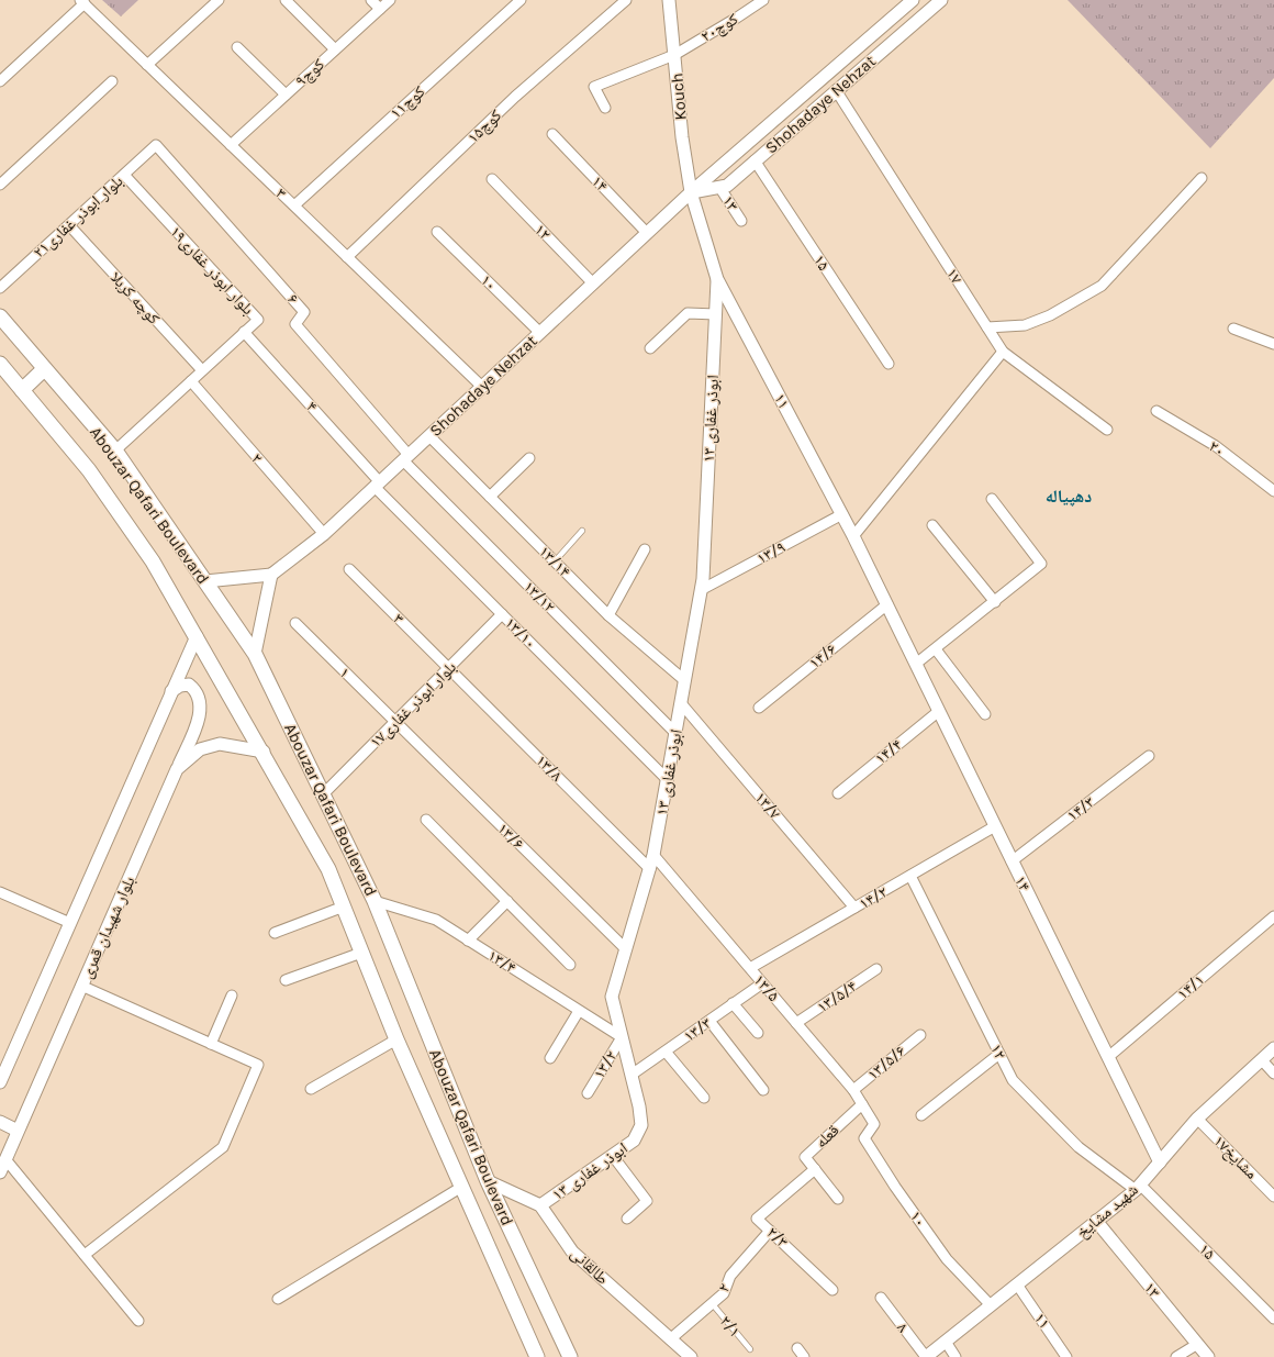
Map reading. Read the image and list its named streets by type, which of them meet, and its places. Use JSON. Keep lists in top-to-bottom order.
{
  "streets": {
    "main road": ["Abouzar Qafari Boulevard"],
    "street": [
      "۲۰کوچ",
      "۹کوچ",
      "Kouch",
      "۱۱کوچ",
      "Shohadaye Nehzat",
      "۱۵کوچ",
      "۱۴",
      "۳",
      "۱۳",
      "۲۱بلوار ابوذر غفاری",
      "۱۲",
      "۱۵",
      "بلوار ابوذر غفاری۱۹",
      "۱۷",
      "۱۰",
      "کوچه کربلا",
      "۶",
      "۱۱",
      "۴",
      "۱۳ ابوذر غفاری",
      "۲۰",
      "۲",
      "۱۳/۹",
      "۱۳/۱۴",
      "۱۳/۱۲",
      "۱۳/۱۰",
      "۱۴/۶",
      "۱",
      "بلوار ابوذر غفاری۱۷",
      "۱۴/۴",
      "۱۳/۸",
      "۱۳/۷",
      "۱۴/۳",
      "۱۳/۶",
      "۱۴/۲",
      "بلوار شهیدان قمری",
      "۱۳/۴",
      "۱۴/۱",
      "۱۳/۵",
      "۱۳/۵/۴",
      "۱۳/۳",
      "۱۳/۵/۶",
      "۱۳/۲",
      "قعله",
      "۱۷مشایخ",
      "شهید مشایخ",
      "۲/۳",
      "طالقانی",
      "۸"
    ],
    "lane": ["۲/۱"]
  },
  "crossings": [
    ["۲۰کوچ", "Kouch"],
    ["۹کوچ", "۳"],
    ["Kouch", "Shohadaye Nehzat"],
    ["Kouch", "۱۱"],
    ["۱۱کوچ", "۳"],
    ["Shohadaye Nehzat", "۱۴"],
    ["Shohadaye Nehzat", "۳"],
    ["Shohadaye Nehzat", "۱۳"],
    ["Shohadaye Nehzat", "۱۲"],
    ["Shohadaye Nehzat", "۱۵"],
    ["Shohadaye Nehzat", "۱۷"],
    ["Shohadaye Nehzat", "۱۰"],
    ["Shohadaye Nehzat", "۶"],
    ["Shohadaye Nehzat", "۱۱"],
    ["Shohadaye Nehzat", "۴"],
    ["Shohadaye Nehzat", "۲"],
    ["Shohadaye Nehzat", "۱۳/۱۴"],
    ["Shohadaye Nehzat", "۱۳/۱۲"],
    ["Shohadaye Nehzat", "۱۳/۱۰"],
    ["۱۵کوچ", "۳"],
    ["۱۴", "۱۱"],
    ["۱۴", "۱۴/۶"],
    ["۱۴", "۱۴/۴"],
    ["۱۴", "۱۴/۳"],
    ["۱۴", "۱۴/۲"],
    ["۱۴", "۱۴/۱"],
    ["۱۴", "شهید مشایخ"],
    ["۳", "بلوار ابوذر غفاری۱۷"],
    ["۳", "۱۳/۸"],
    ["۱۳", "شهید مشایخ"],
    ["۲۱بلوار ابوذر غفاری", "بلوار ابوذر غفاری۱۹"],
    ["۲۱بلوار ابوذر غفاری", "کوچه کربلا"],
    ["۲۱بلوار ابوذر غفاری", "۶"],
    ["۱۲", "۱۵"],
    ["۱۲", "۱۴/۲"],
    ["۱۲", "شهید مشایخ"],
    ["۱۵", "شهید مشایخ"],
    ["بلوار ابوذر غفاری۱۹", "کوچه کربلا"],
    ["بلوار ابوذر غفاری۱۹", "۴"],
    ["بلوار ابوذر غفاری۱۹", "۲"],
    ["بلوار ابوذر غفاری۱۹", "Abouzar Qafari Boulevard"],
    ["۱۰", "۱۳/۵"],
    ["۱۰", "شهید مشایخ"],
    ["۶", "۱۳/۱۲"],
    ["۱۱", "۱۳ ابوذر غفاری"],
    ["۱۱", "۱۳/۹"],
    ["۱۱", "۱۴/۶"],
    ["۱۱", "شهید مشایخ"],
    ["۴", "۱۳/۱۰"],
    ["۱۳ ابوذر غفاری", "۱۳/۹"],
    ["۱۳ ابوذر غفاری", "۱۳/۱۴"],
    ["۱۳ ابوذر غفاری", "۱۳/۱۲"],
    ["۱۳ ابوذر غفاری", "۱۳/۱۰"],
    ["۱۳ ابوذر غفاری", "۱۳/۸"],
    ["۱۳ ابوذر غفاری", "۱۳/۷"],
    ["۱۳ ابوذر غفاری", "۱۳/۶"],
    ["۱۳ ابوذر غفاری", "۱۳/۴"],
    ["۱۳ ابوذر غفاری", "۱۳/۵"],
    ["۱۳ ابوذر غفاری", "۱۳/۳"],
    ["۱۳ ابوذر غفاری", "۱۳/۲"],
    ["۱۳ ابوذر غفاری", "طالقانی"],
    ["۲", "۲/۳"],
    ["۲", "طالقانی"],
    ["۲", "۲/۱"],
    ["Abouzar Qafari Boulevard", "بلوار ابوذر غفاری۱۷"],
    ["Abouzar Qafari Boulevard", "بلوار شهیدان قمری"],
    ["Abouzar Qafari Boulevard", "۱۳/۴"],
    ["۱۳/۱۰", "بلوار ابوذر غفاری۱۷"],
    ["۱", "بلوار ابوذر غفاری۱۷"],
    ["۱", "۱۳/۶"],
    ["بلوار ابوذر غفاری۱۷", "۱۳/۸"],
    ["بلوار ابوذر غفاری۱۷", "۱۳/۶"],
    ["۱۳/۷", "۱۴/۲"],
    ["۱۴/۲", "۱۳/۵"],
    ["۱۳/۴", "۱۳/۲"],
    ["۱۳/۵", "۱۳/۵/۴"],
    ["۱۳/۵", "۱۳/۳"],
    ["۱۳/۵", "۱۳/۵/۶"],
    ["۱۳/۵", "قعله"],
    ["قعله", "۲/۳"],
    ["۱۷مشایخ", "شهید مشایخ"],
    ["شهید مشایخ", "۸"]
  ],
  "districts": ["دهپیاله"]
}
